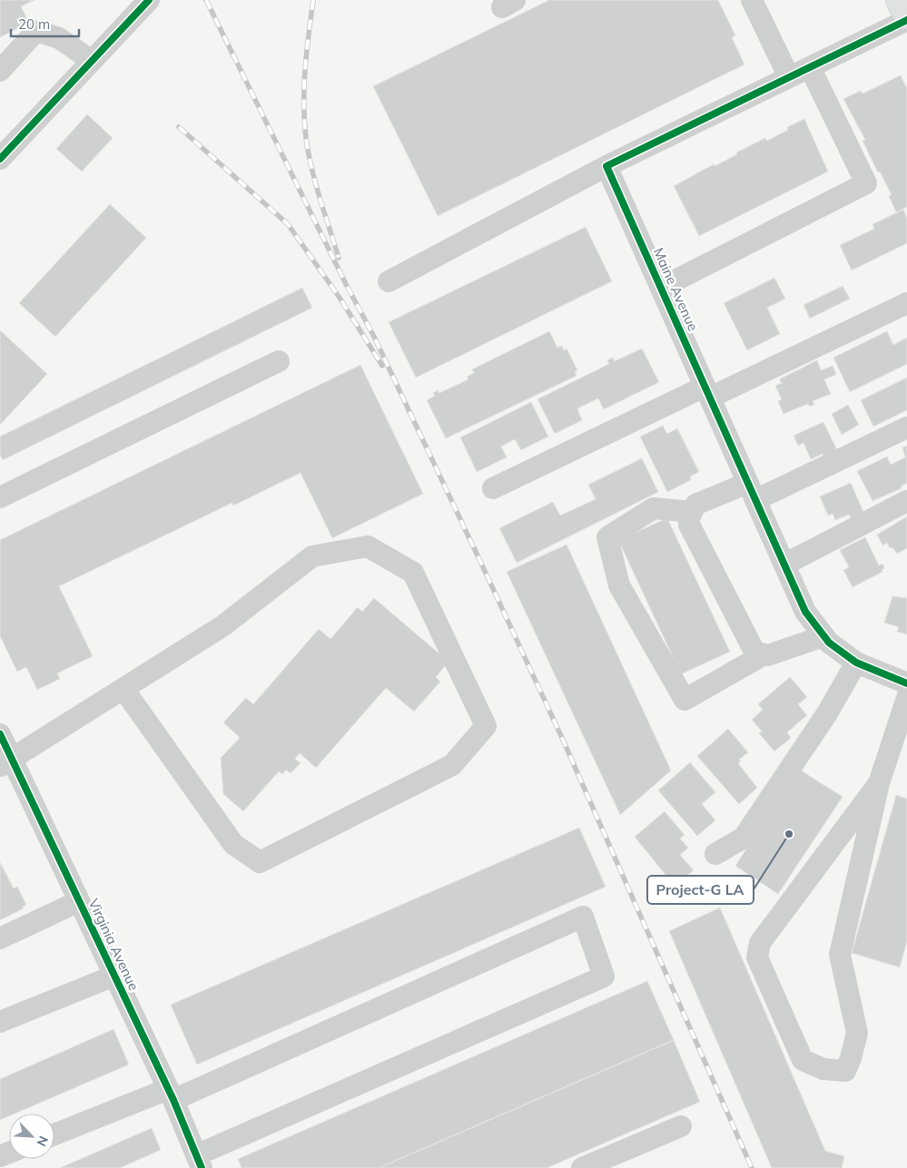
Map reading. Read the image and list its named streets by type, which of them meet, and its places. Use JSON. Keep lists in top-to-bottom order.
{
  "streets": {
    "street": ["Maine Avenue", "Virginia Avenue"]
  },
  "places": ["Project-G LA"],
  "scale_bar": "20 m",
  "north": "bottom right"
}
